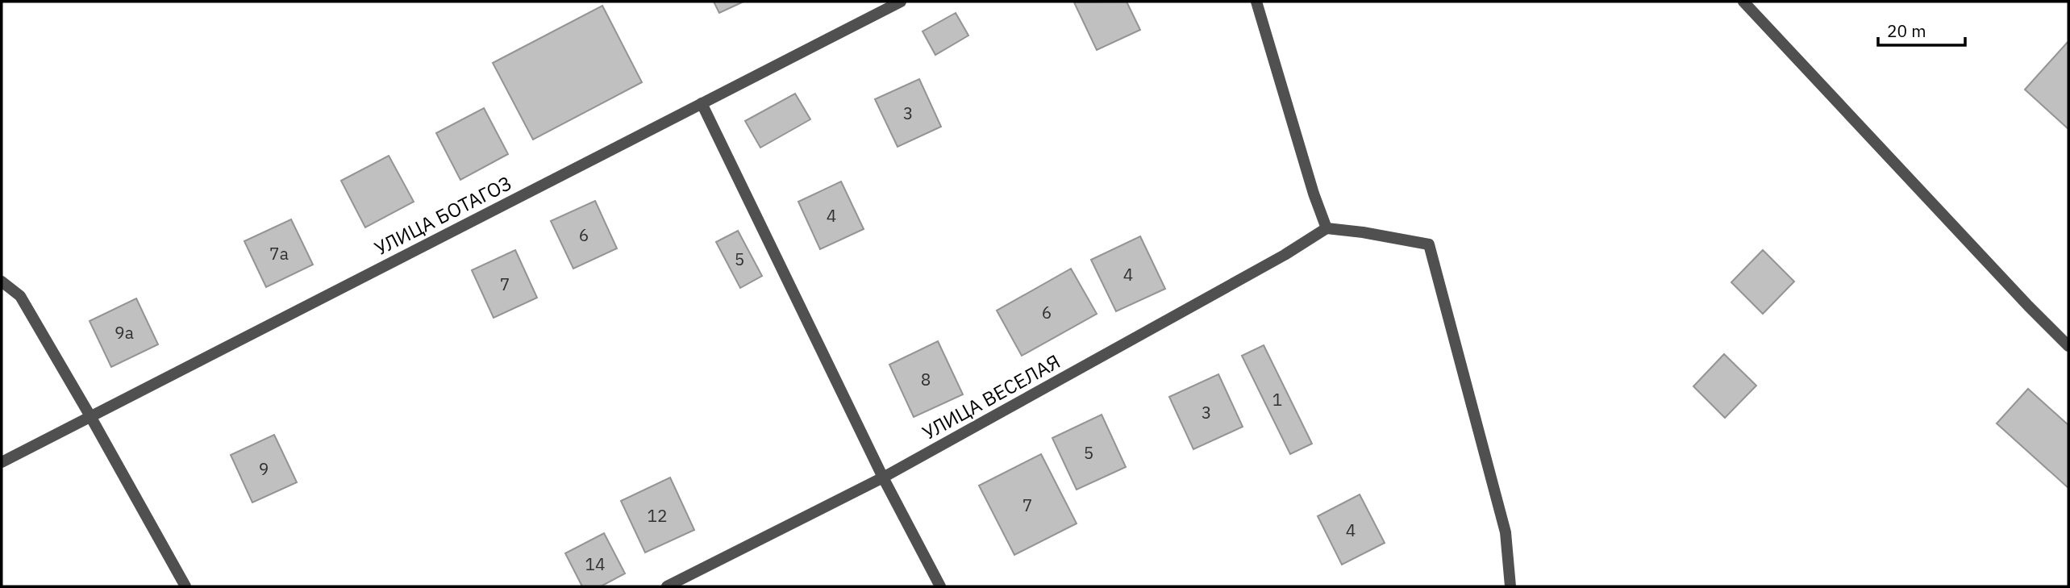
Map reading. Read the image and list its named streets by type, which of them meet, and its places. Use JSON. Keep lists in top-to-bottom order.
{
  "streets": {
    "street": ["УЛИЦА БОТАГОЗ", "УЛИЦА ВЕСЕЛАЯ"]
  },
  "house_numbers": [
    "3",
    "4",
    "6",
    "7а",
    "5",
    "4",
    "7",
    "6",
    "9а",
    "8",
    "1",
    "3",
    "5",
    "9",
    "7",
    "12",
    "4",
    "14"
  ],
  "scale_bar": "20 m"
}
